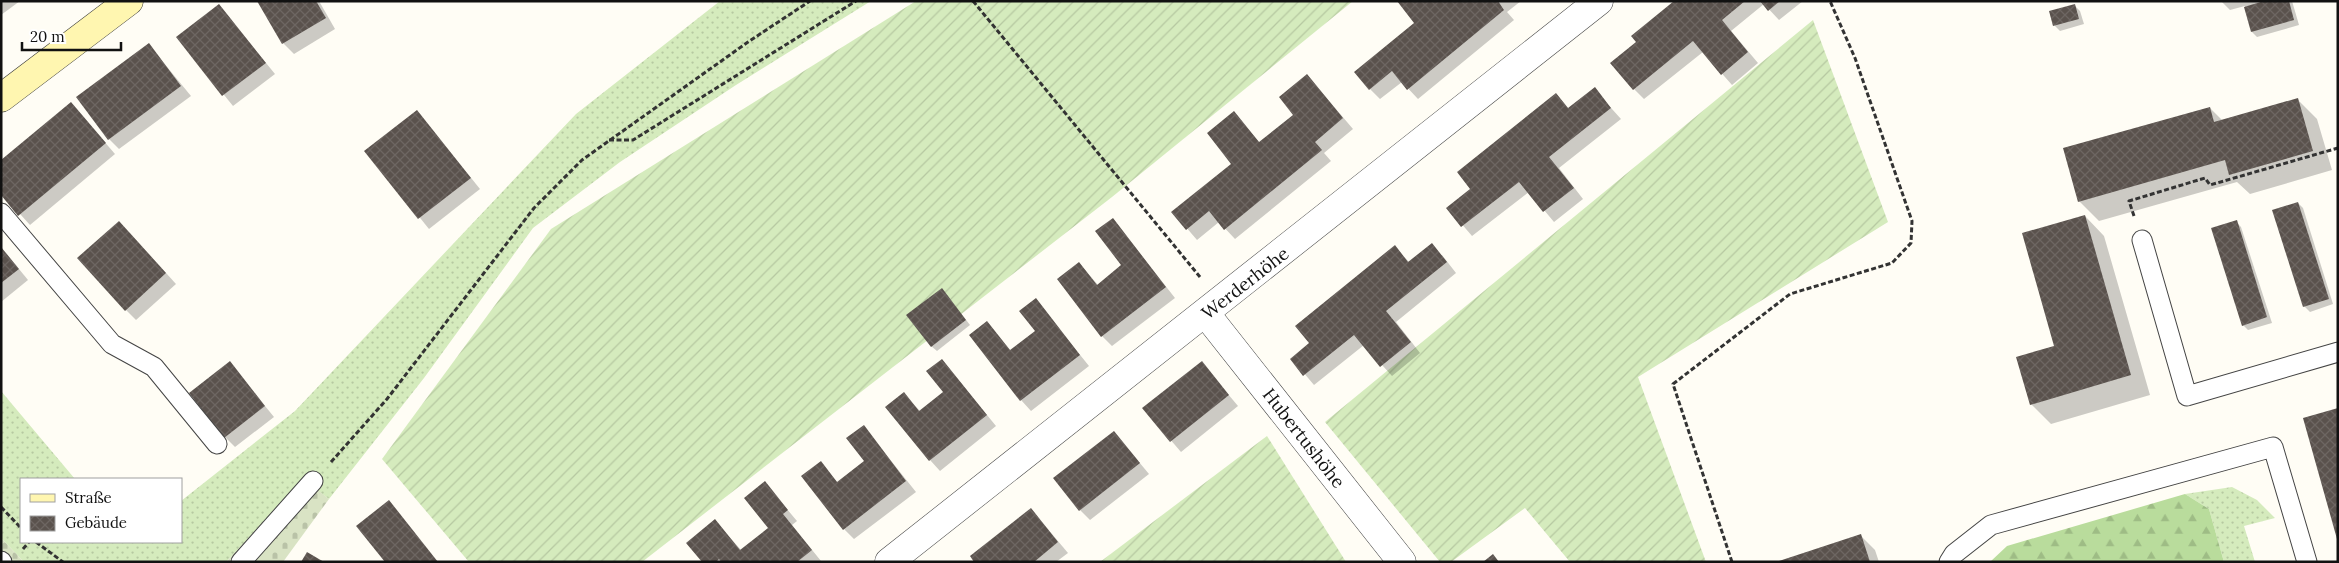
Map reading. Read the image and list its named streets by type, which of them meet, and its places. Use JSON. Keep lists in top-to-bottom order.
{
  "streets": {
    "street": ["Werderhöhe", "Hubertushöhe"]
  },
  "crossings": [
    ["Werderhöhe", "Hubertushöhe"]
  ],
  "legend": ["Straße", "Gebäude"],
  "scale_bar": "20 m"
}
